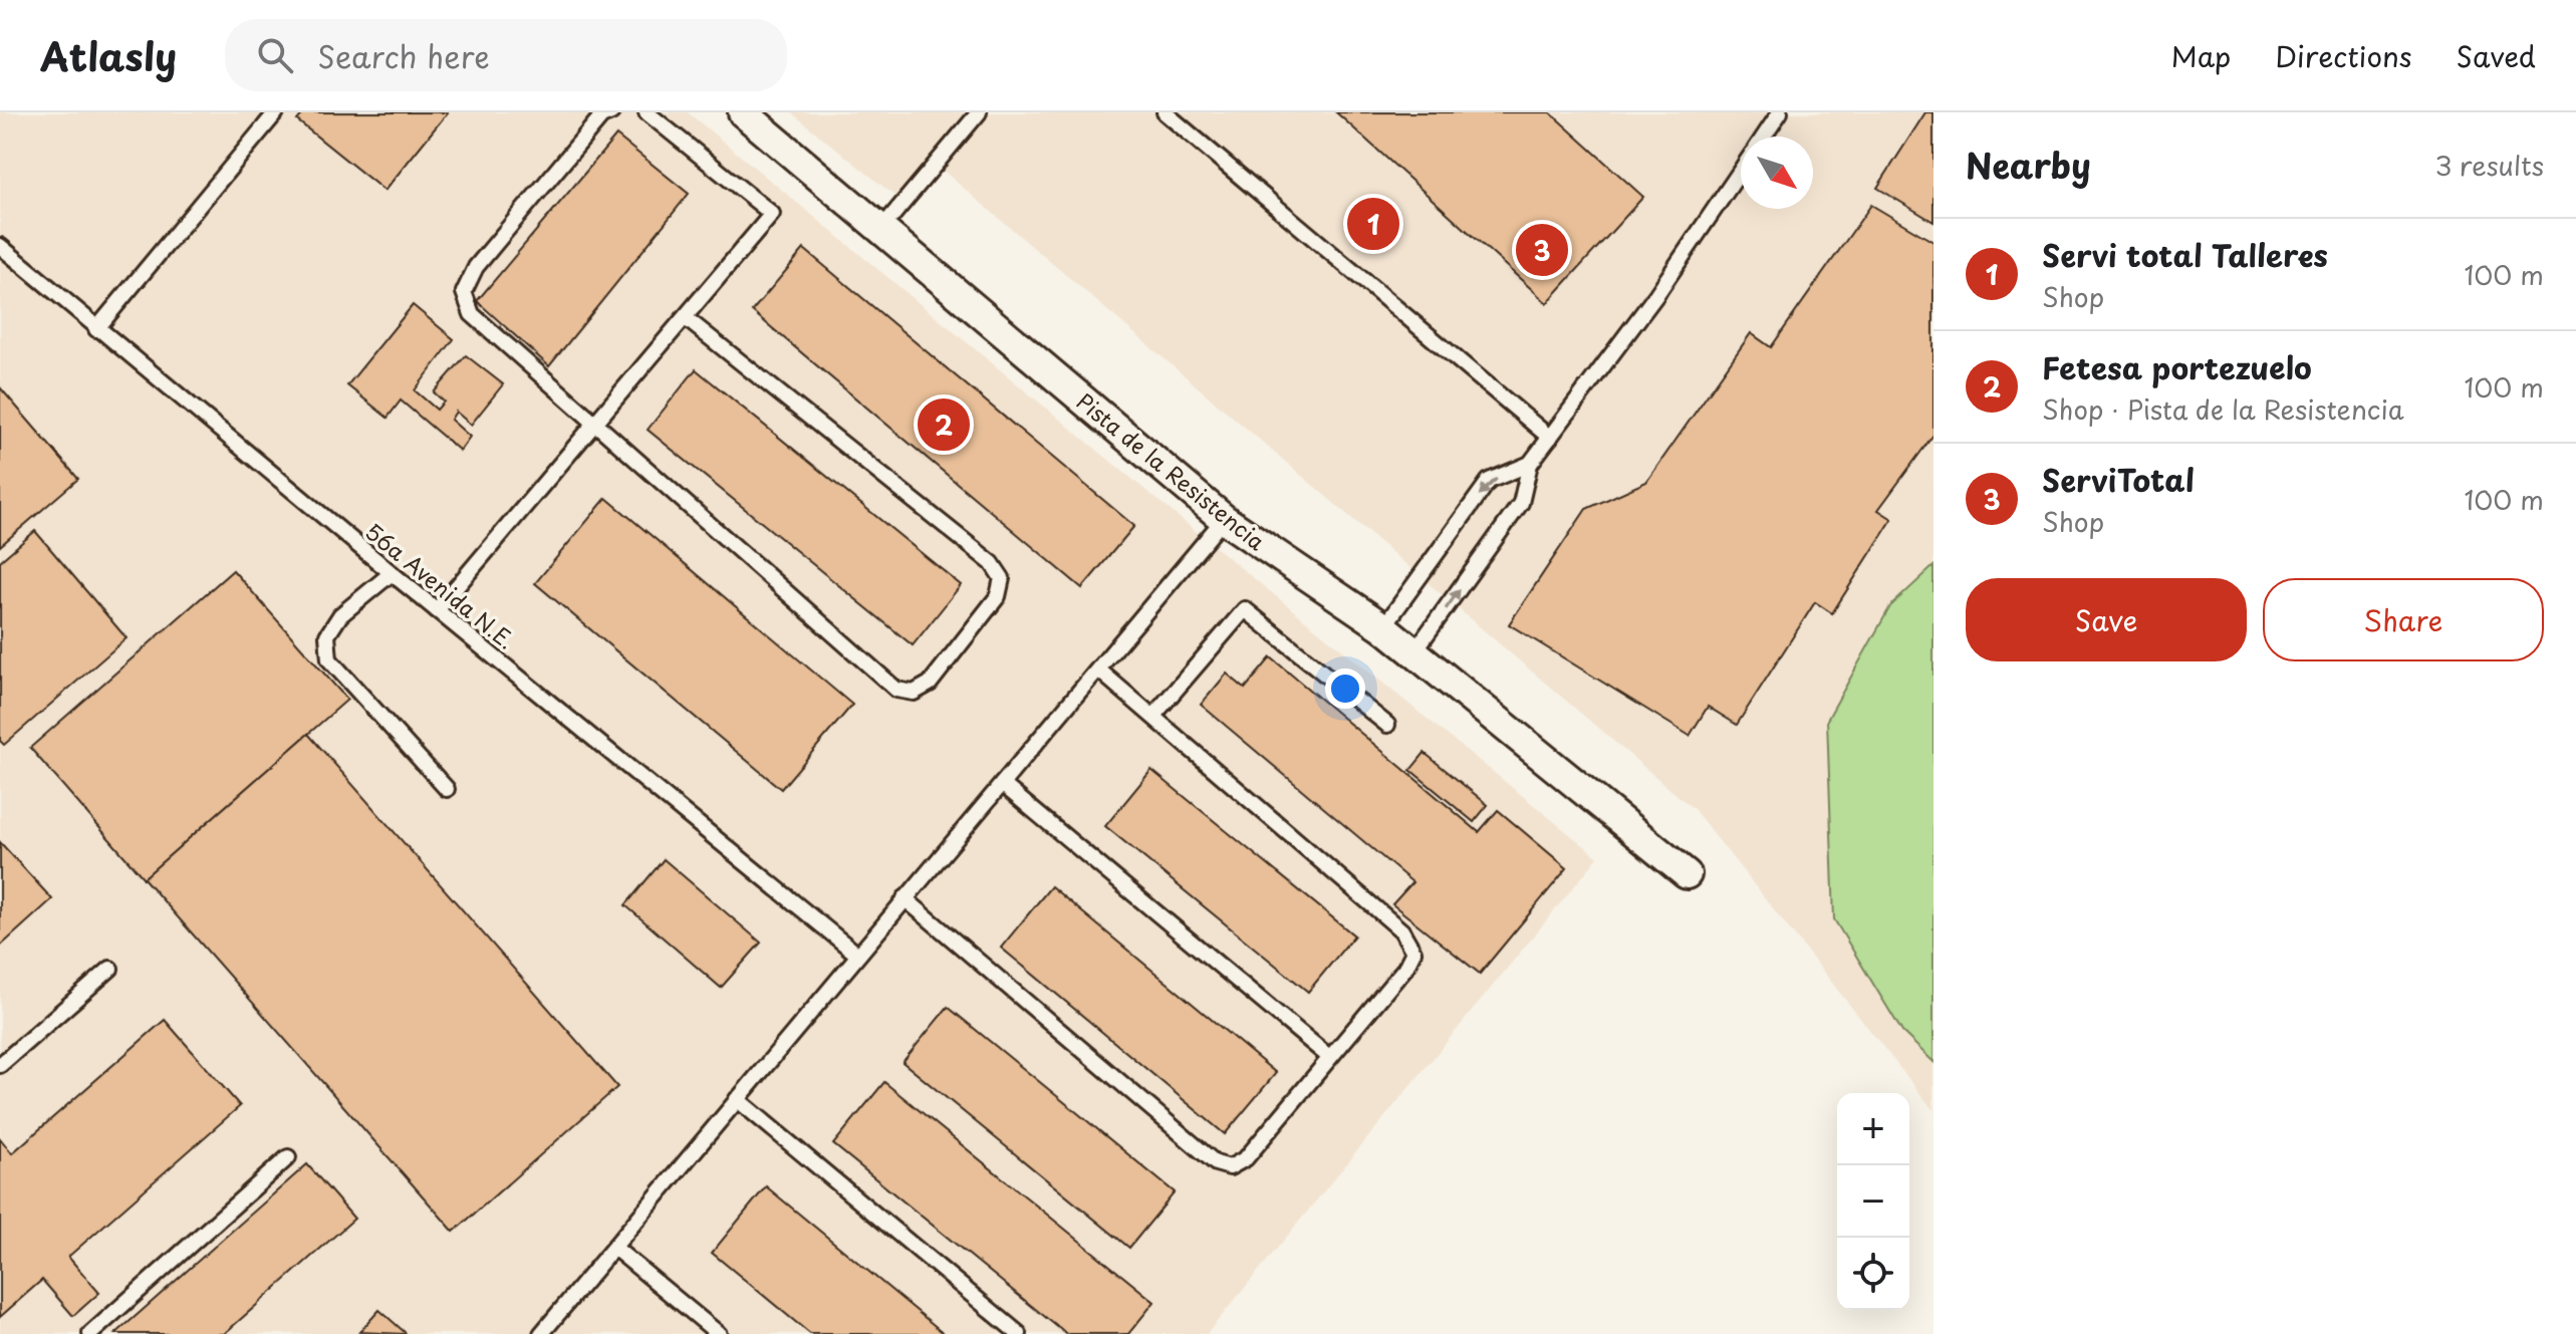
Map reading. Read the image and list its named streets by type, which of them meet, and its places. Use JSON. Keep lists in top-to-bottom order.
{
  "streets": {
    "street": ["Pista de la Resistencia"],
    "lane": ["56a Avenida N.E."]
  },
  "north": "bottom right",
  "page": {
    "header": "Atlasly",
    "search": "Search here",
    "nav": ["Map", "Directions", "Saved"],
    "heading": ["Nearby", "3 results"],
    "pins": ["1", "3", "2"],
    "list": [
      {
        "mark": "1",
        "name": "Servi total Talleres",
        "note": "Shop",
        "value": "100 m"
      },
      {
        "mark": "2",
        "name": "Fetesa portezuelo",
        "note": "Shop · Pista de la Resistencia",
        "value": "100 m"
      },
      {
        "mark": "3",
        "name": "ServiTotal",
        "note": "Shop",
        "value": "100 m"
      }
    ],
    "buttons": ["Save", "Share"],
    "map_buttons": ["+", "−"]
  }
}
